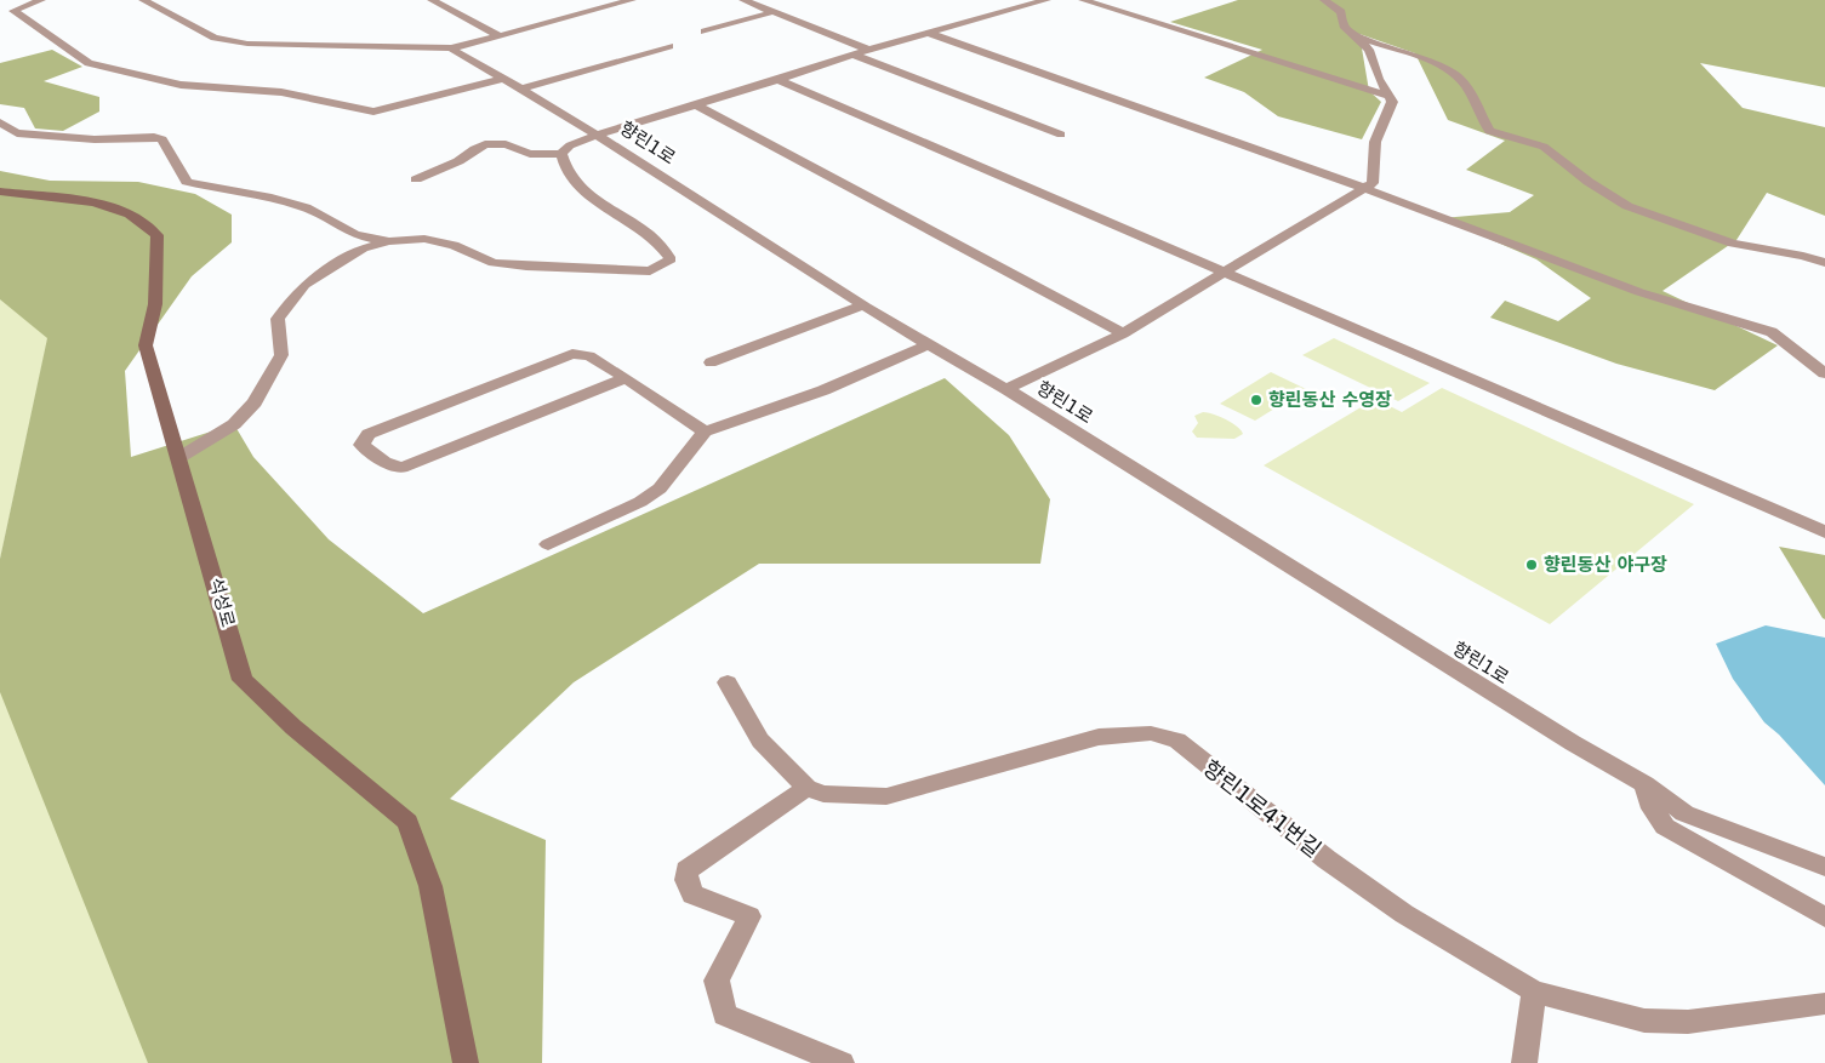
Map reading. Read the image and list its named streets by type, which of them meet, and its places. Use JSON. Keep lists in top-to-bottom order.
{
  "streets": {
    "street": ["향린1로", "석성로", "향린1로41번길"]
  },
  "places": ["향린동산 수영장", "향린동산 야구장"]
}
